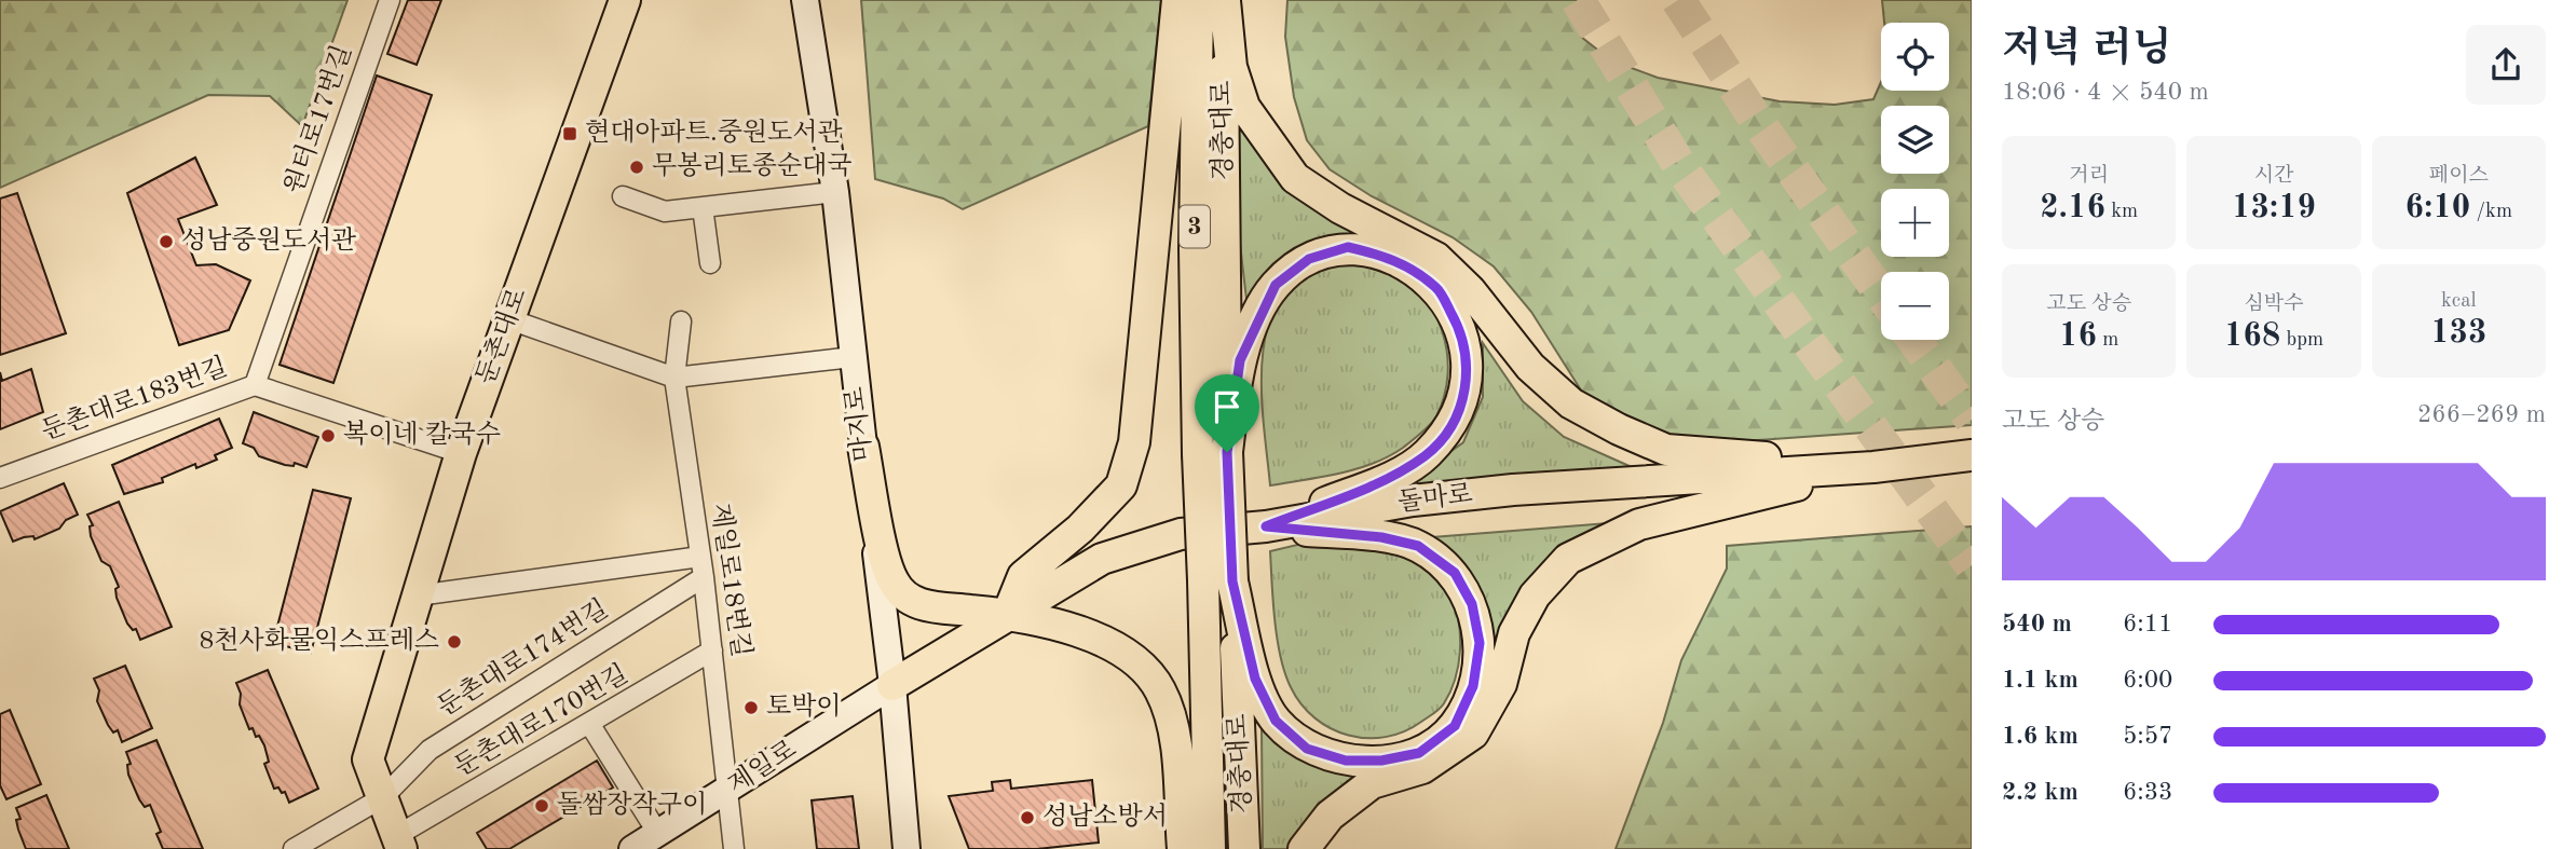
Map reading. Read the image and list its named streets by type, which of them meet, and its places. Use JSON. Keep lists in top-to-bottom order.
{
  "streets": {
    "main road": [
      "경충대로",
      "3",
      "둔촌대로",
      "돌마로"
    ],
    "street": [
      "원터로17번길",
      "둔촌대로183번길",
      "마지로",
      "제일로18번길",
      "둔촌대로174번길",
      "둔촌대로170번길",
      "제일로"
    ]
  },
  "crossings": [
    ["원터로17번길", "둔촌대로183번길"],
    ["둔촌대로", "둔촌대로183번길"],
    ["둔촌대로", "둔촌대로174번길"],
    ["둔촌대로", "둔촌대로170번길"],
    ["마지로", "돌마로"],
    ["마지로", "제일로"],
    ["돌마로", "제일로"],
    ["제일로18번길", "둔촌대로174번길"],
    ["제일로18번길", "둔촌대로170번길"],
    ["제일로18번길", "제일로"]
  ],
  "places": {
    "transit": ["현대아파트.중원도서관"],
    "other": [
      "무봉리토종순대국",
      "성남중원도서관",
      "복이네 칼국수",
      "8천사화물익스프레스",
      "토박이",
      "돌쌈장작구이",
      "성남소방서"
    ]
  },
  "page": {
    "heading": ["저녁 러닝", "18:06 · 4 × 540 m"],
    "map_buttons": ["+", "−"],
    "stats": [
      ["거리", "2.16 km"],
      ["시간", "13:19"],
      ["페이스", "6:10 /km"],
      ["고도 상승", "16 m"],
      ["심박수", "168 bpm"],
      ["kcal", "133"]
    ],
    "chart": ["고도 상승", "266–269 m"],
    "list": [
      {
        "name": "540 m",
        "note": "6:11"
      },
      {
        "name": "1.1 km",
        "note": "6:00"
      },
      {
        "name": "1.6 km",
        "note": "5:57"
      },
      {
        "name": "2.2 km",
        "note": "6:33"
      }
    ]
  }
}
